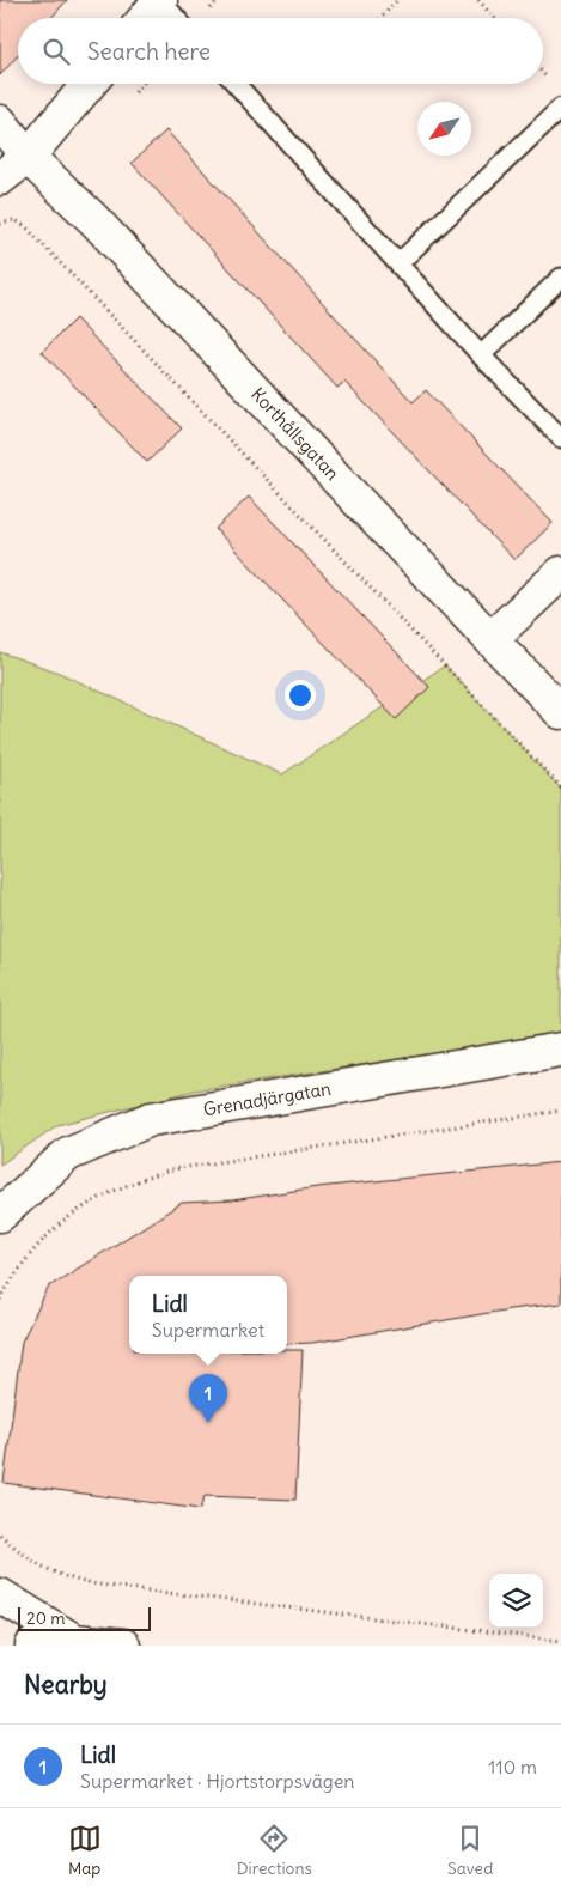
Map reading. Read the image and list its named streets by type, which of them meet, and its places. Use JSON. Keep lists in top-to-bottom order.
{
  "streets": {
    "street": ["Korthållsgatan", "Grenadjärgatan"]
  },
  "scale_bar": "20 m",
  "north": "bottom left",
  "page": {
    "search": "Search here",
    "popup": ["Lidl", "Supermarket"],
    "pins": "1",
    "scale": "20 m",
    "heading": "Nearby",
    "list": [
      {
        "mark": "1",
        "name": "Lidl",
        "note": "Supermarket · Hjortstorpsvägen",
        "value": "110 m"
      }
    ],
    "nav": ["Map", "Directions", "Saved"]
  }
}
